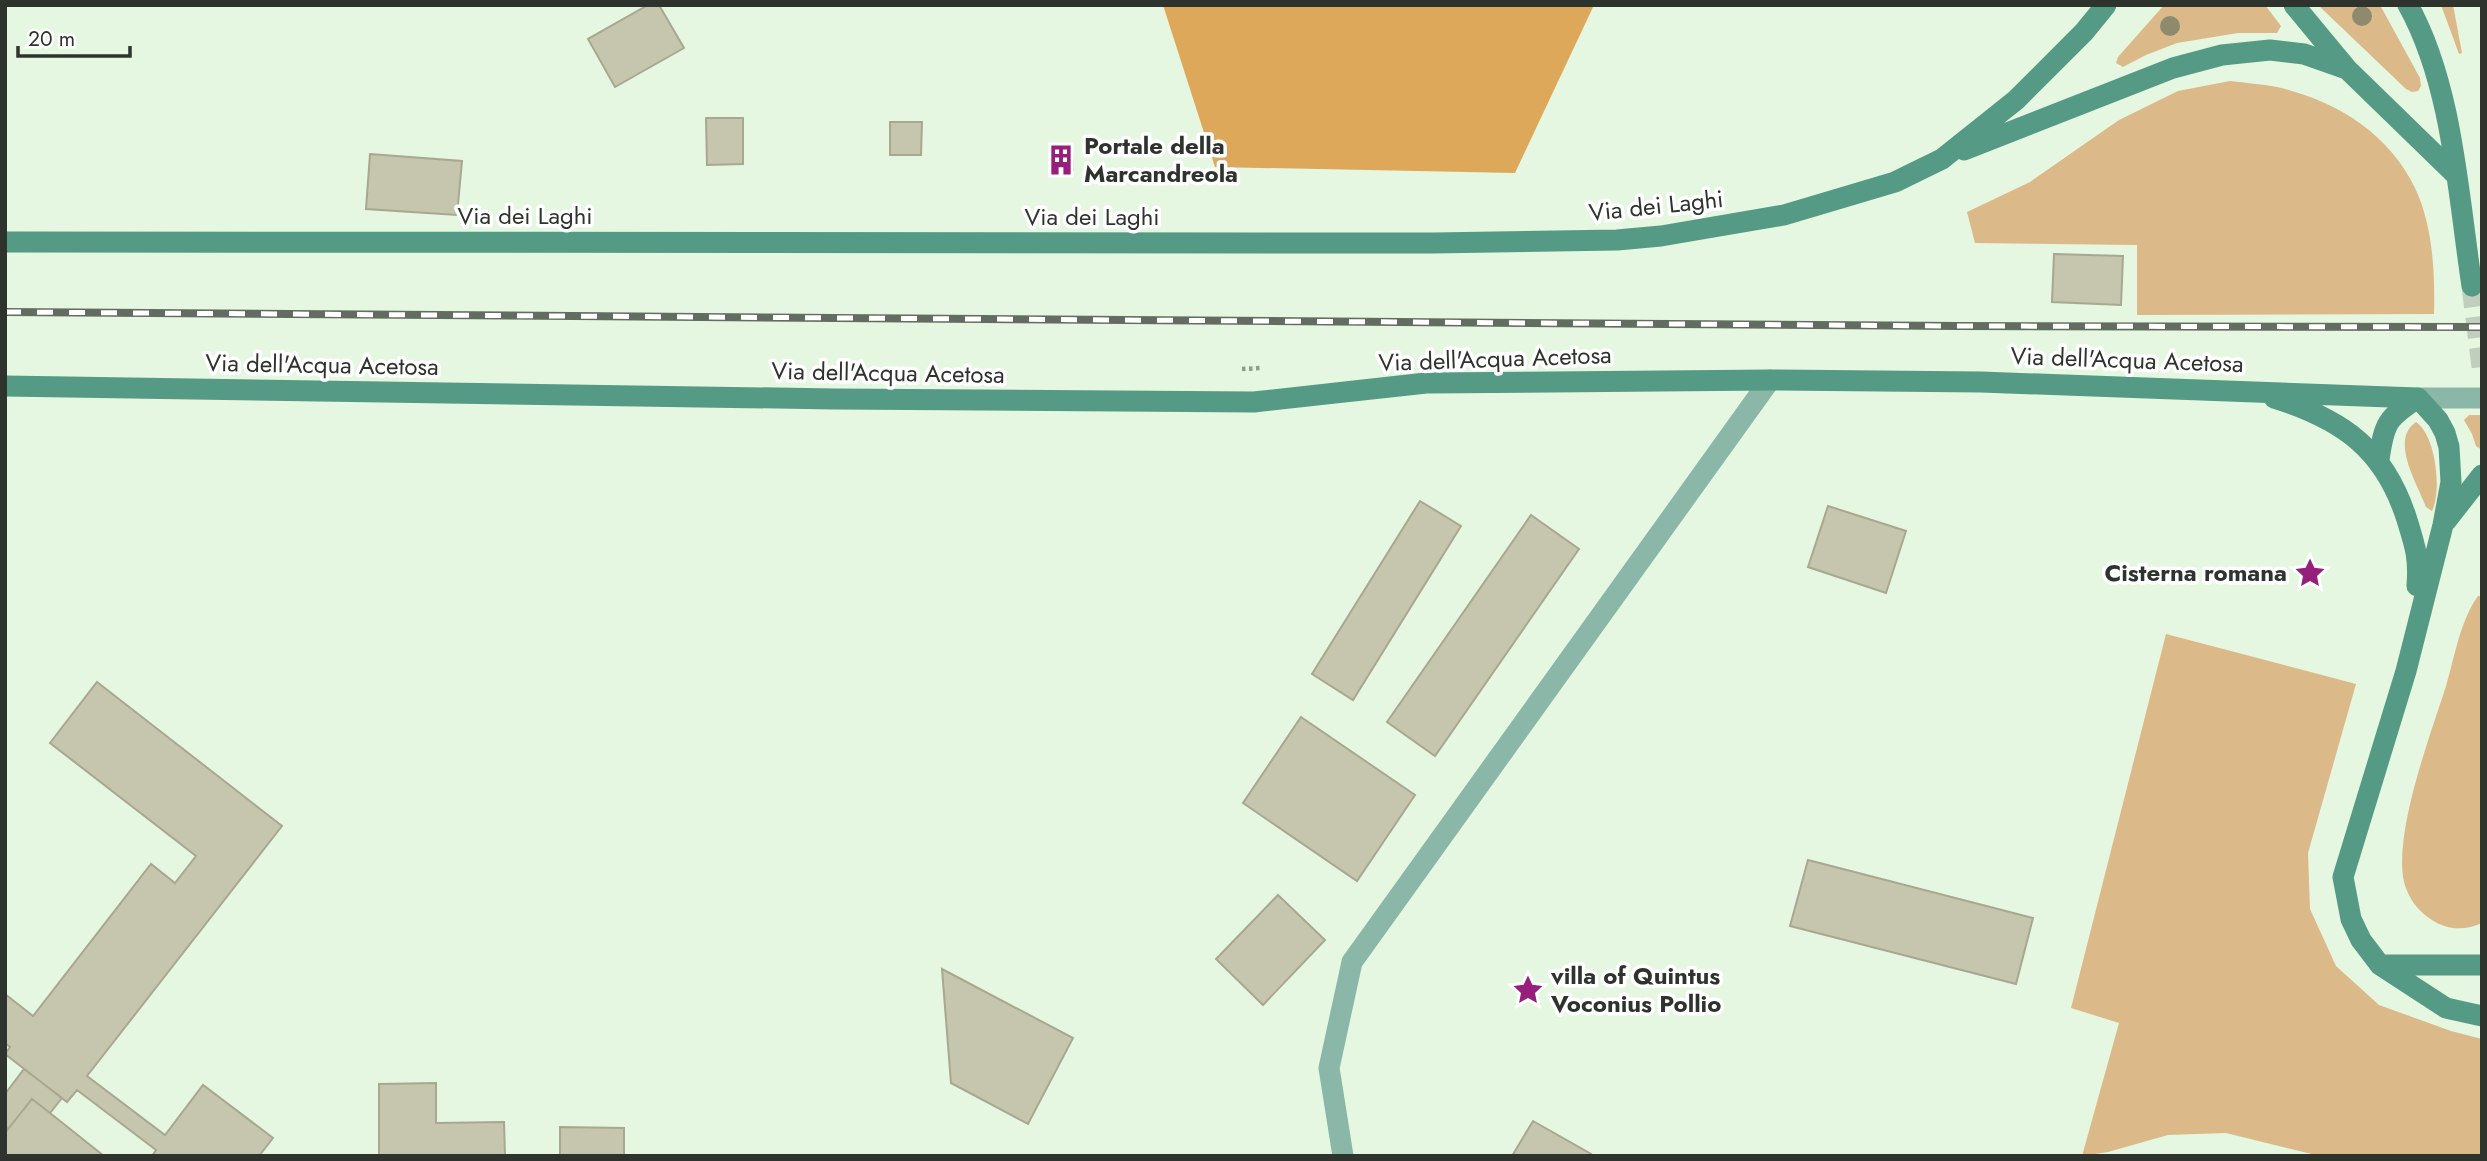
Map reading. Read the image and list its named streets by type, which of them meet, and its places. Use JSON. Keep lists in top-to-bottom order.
{
  "streets": {
    "main road": ["Via dei Laghi", "Via dell'Acqua Acetosa"]
  },
  "places": {
    "building": ["Portale della Marcandreola"],
    "place": ["Cisterna romana", "villa of Quintus Voconius Pollio"]
  },
  "scale_bar": "20 m"
}
